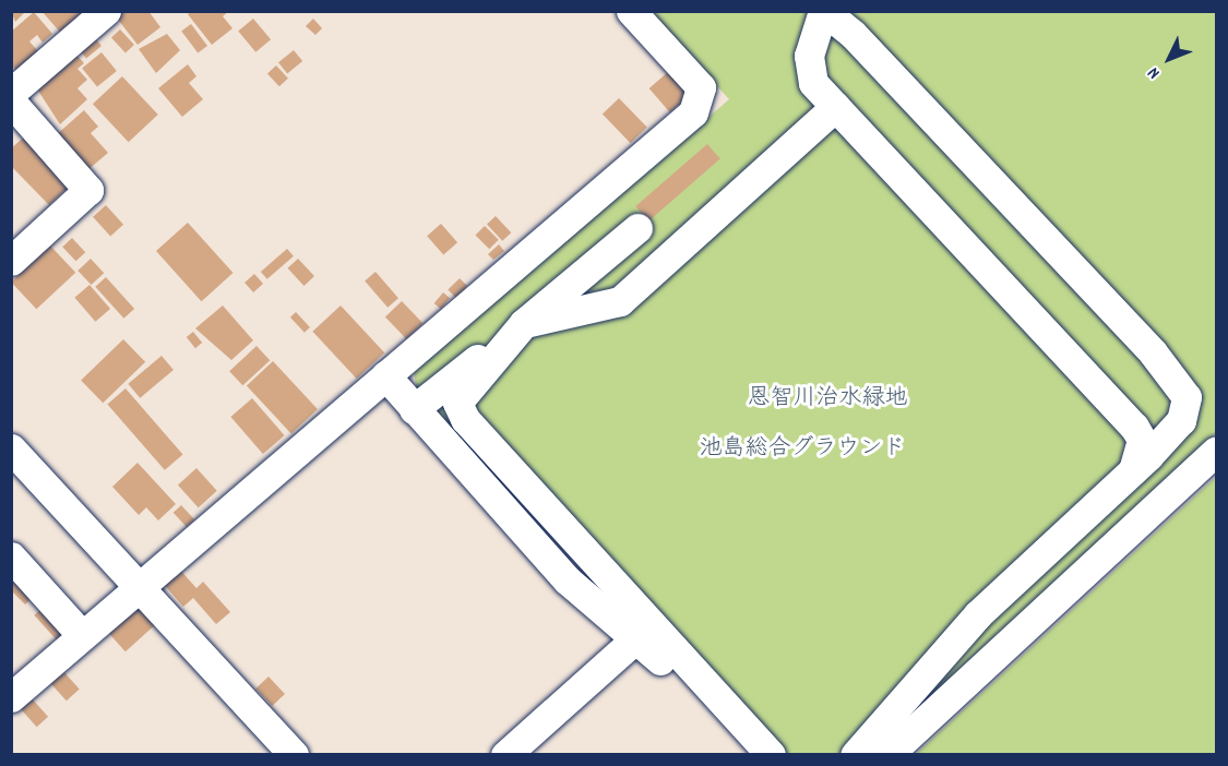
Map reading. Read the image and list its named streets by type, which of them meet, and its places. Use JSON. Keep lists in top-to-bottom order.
{
  "parks": ["恩智川治水緑地", "池島総合グラウンド"],
  "north": "bottom left"
}
